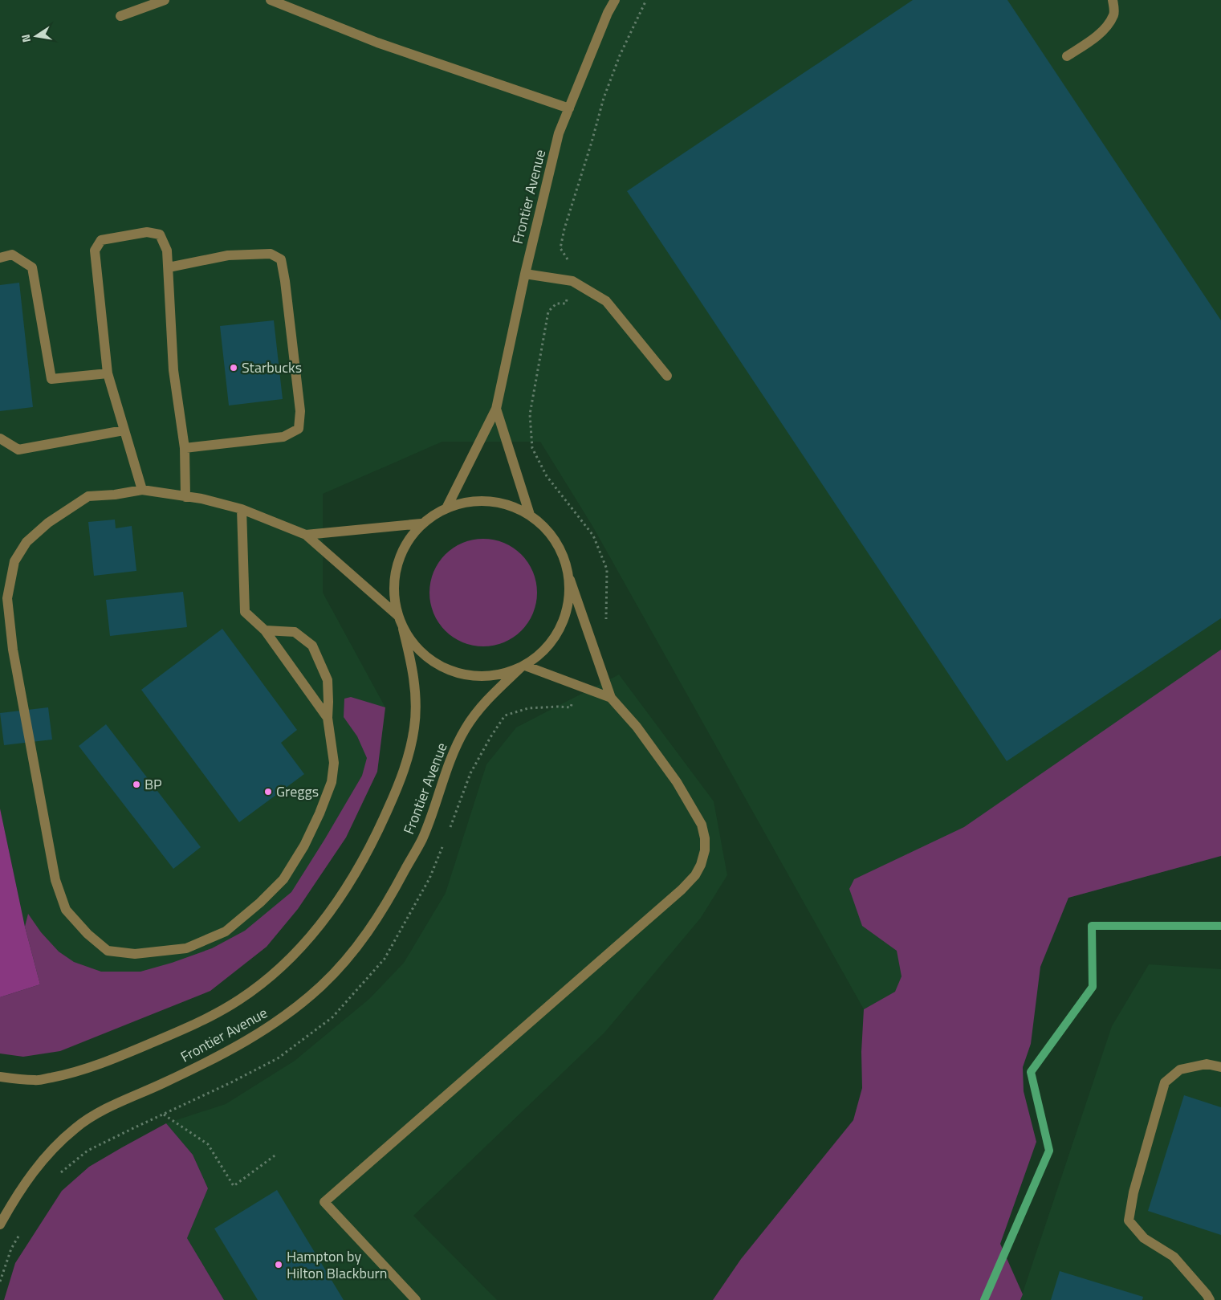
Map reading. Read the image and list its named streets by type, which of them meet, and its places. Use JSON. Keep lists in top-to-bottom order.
{
  "streets": {
    "street": ["Frontier Avenue"]
  },
  "places": [
    "Starbucks",
    "BP",
    "Greggs",
    "Hampton by Hilton Blackburn"
  ],
  "north": "left"
}
